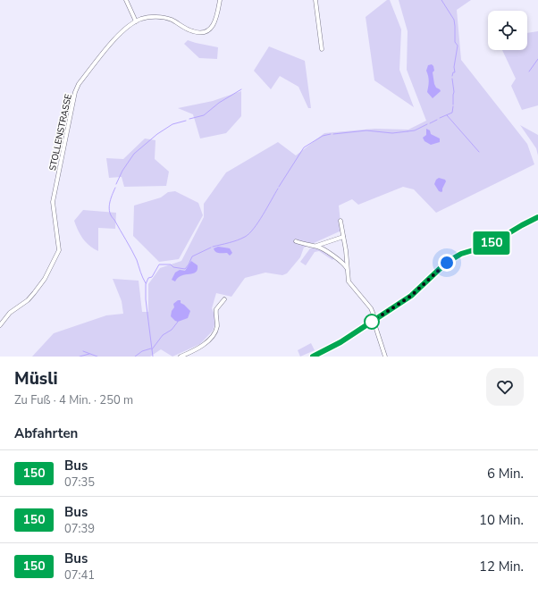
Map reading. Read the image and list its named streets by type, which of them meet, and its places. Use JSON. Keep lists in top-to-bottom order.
{
  "streets": {
    "street": ["STOLLENSTRASSE"]
  },
  "lines": ["bus line 150"],
  "page": {
    "on_map": "150",
    "heading": [
      ["Müsli", "Zu Fuß · 4 Min. · 250 m"],
      "Abfahrten"
    ],
    "list": [
      {
        "mark": "150",
        "name": "Bus",
        "note": "07:35",
        "value": "6 Min."
      },
      {
        "mark": "150",
        "name": "Bus",
        "note": "07:39",
        "value": "10 Min."
      },
      {
        "mark": "150",
        "name": "Bus",
        "note": "07:41",
        "value": "12 Min."
      }
    ]
  }
}
